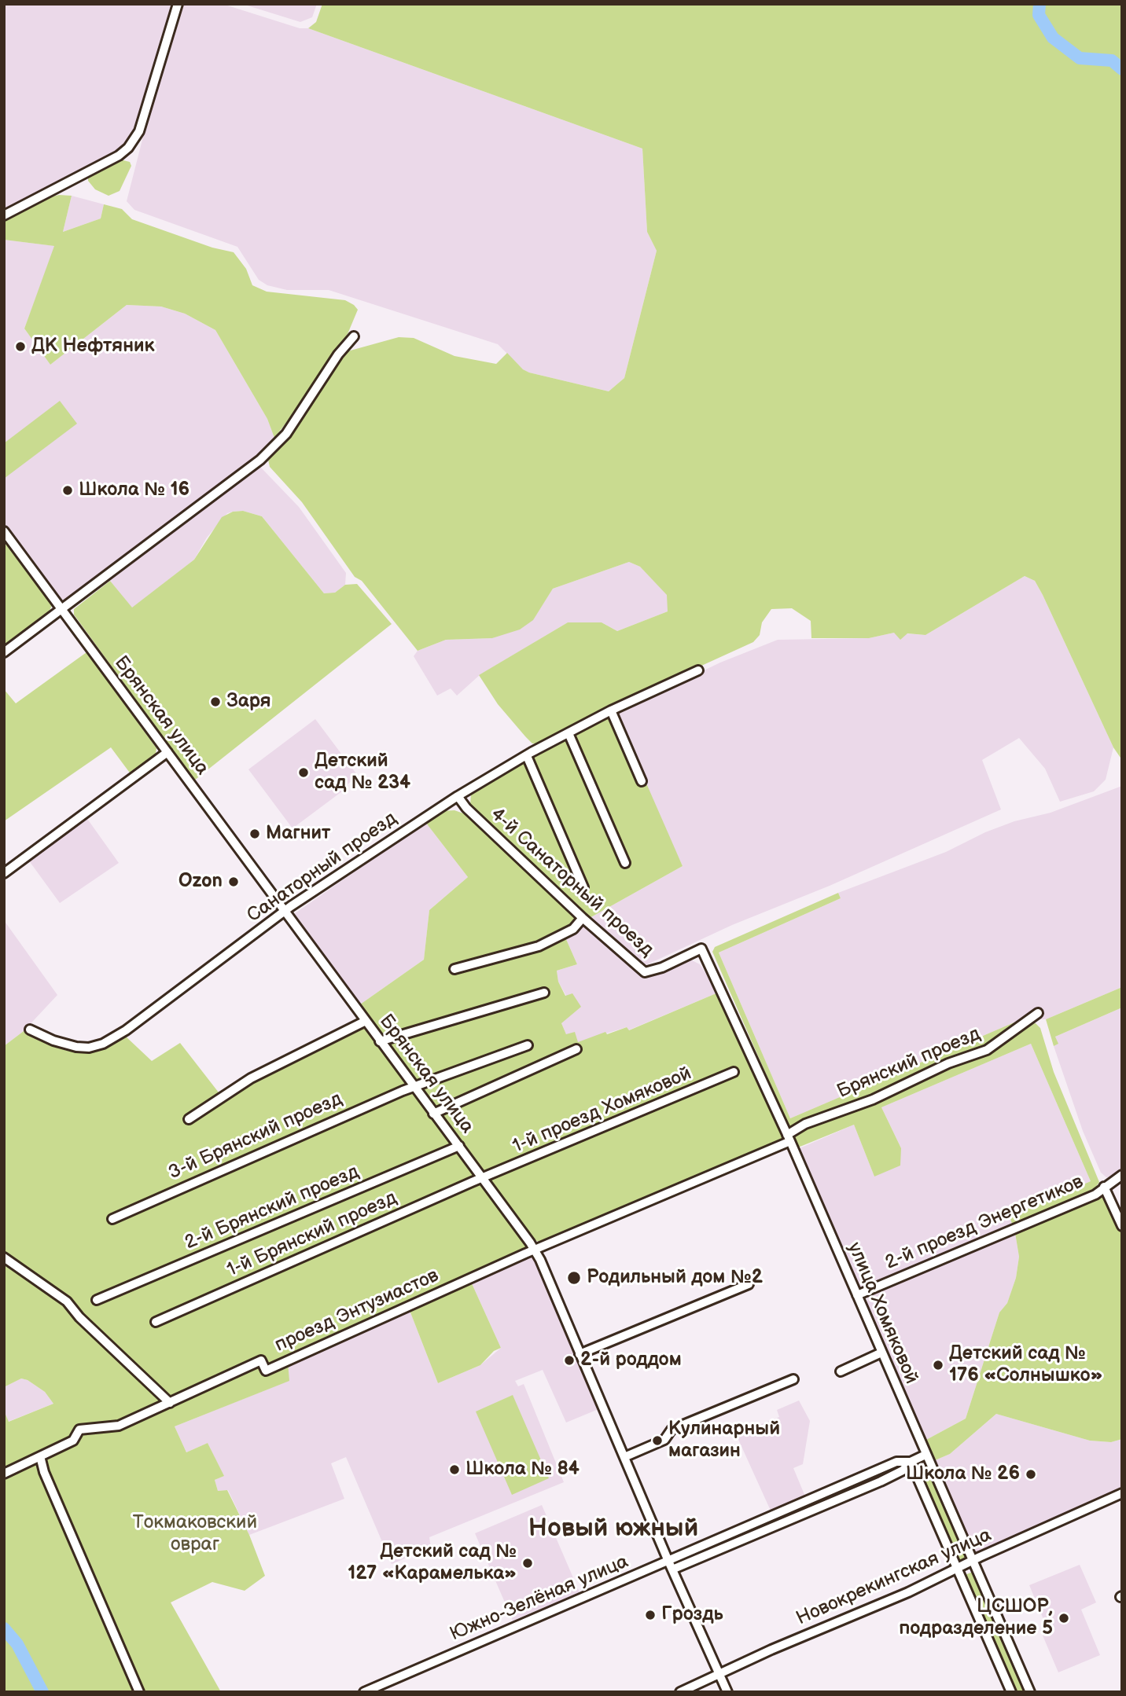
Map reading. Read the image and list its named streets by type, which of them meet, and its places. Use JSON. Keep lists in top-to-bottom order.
{
  "streets": {
    "street": [
      "Брянская улица",
      "Санаторный проезд",
      "4-й Санаторный проезд",
      "Брянский проезд",
      "1-й проезд Хомяковой",
      "3-й Брянский проезд",
      "2-й Брянский проезд",
      "2-й проезд Энергетиков",
      "1-й Брянский проезд",
      "проезд Энтузиастов",
      "улица Хомяковой",
      "Новокрекингская улица",
      "Южно-Зелёная улица"
    ]
  },
  "crossings": [
    ["Брянская улица", "Санаторный проезд"],
    ["Брянская улица", "Брянский проезд"],
    ["Брянская улица", "1-й проезд Хомяковой"],
    ["Брянская улица", "3-й Брянский проезд"],
    ["Брянская улица", "2-й Брянский проезд"],
    ["Брянская улица", "1-й Брянский проезд"],
    ["Брянская улица", "проезд Энтузиастов"],
    ["Брянская улица", "Новокрекингская улица"],
    ["Брянская улица", "Южно-Зелёная улица"],
    ["Санаторный проезд", "4-й Санаторный проезд"],
    ["4-й Санаторный проезд", "улица Хомяковой"],
    ["Брянский проезд", "проезд Энтузиастов"],
    ["Брянский проезд", "улица Хомяковой"],
    ["1-й проезд Хомяковой", "1-й Брянский проезд"],
    ["2-й проезд Энергетиков", "улица Хомяковой"],
    ["улица Хомяковой", "Новокрекингская улица"],
    ["улица Хомяковой", "Южно-Зелёная улица"]
  ],
  "districts": ["Новый южный"],
  "parks": ["Токмаковский овраг"],
  "places": [
    "ДК Нефтяник",
    "Школа № 16",
    "Заря",
    "Детский сад № 234",
    "Магнит",
    "Ozon",
    "Родильный дом №2",
    "2-й роддом",
    "Детский сад № 176 «Солнышко»",
    "Кулинарный магазин",
    "Школа № 84",
    "Школа № 26",
    "Детский сад № 127 «Карамелька»",
    "Гроздь",
    "ЦСШОР, подразделение 5"
  ]
}
